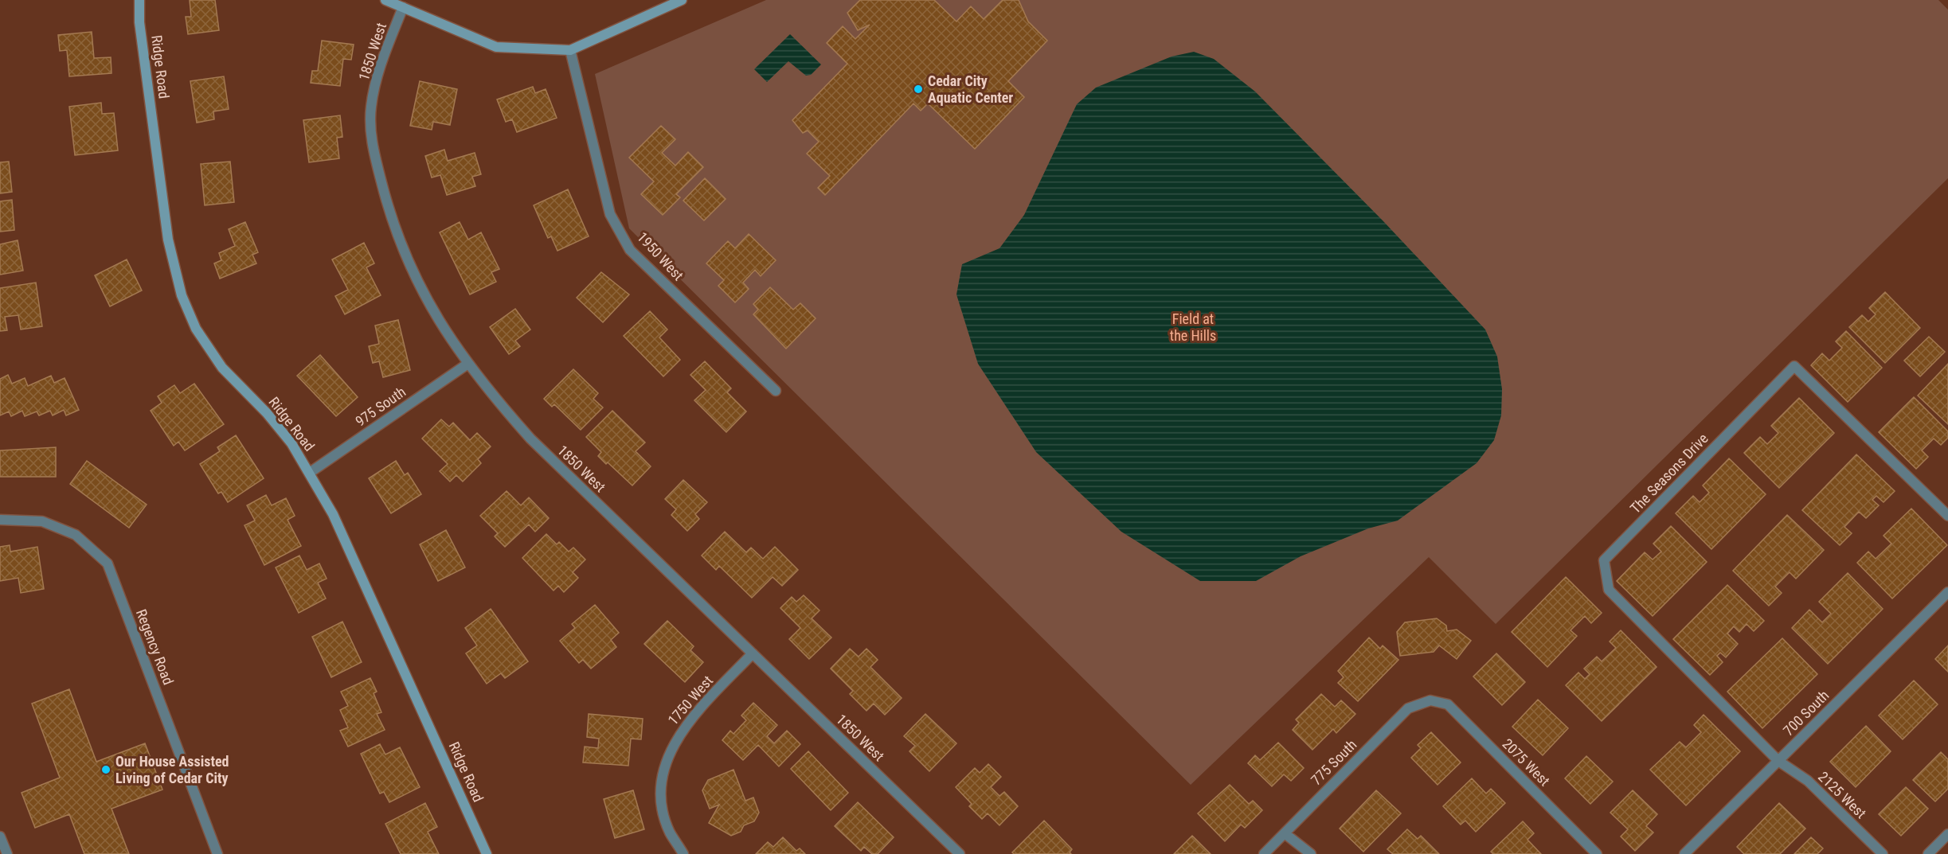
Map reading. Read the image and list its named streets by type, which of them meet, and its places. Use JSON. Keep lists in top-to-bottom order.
{
  "streets": {
    "street": [
      "1850 West",
      "Ridge Road",
      "1950 West",
      "975 South",
      "The Seasons Drive",
      "Regency Road",
      "1750 West",
      "700 South",
      "775 South",
      "2075 West",
      "2125 West"
    ]
  },
  "crossings": [
    ["1850 West", "975 South"],
    ["1850 West", "1750 West"],
    ["Ridge Road", "975 South"],
    ["The Seasons Drive", "700 South"],
    ["The Seasons Drive", "2125 West"],
    ["700 South", "2125 West"],
    ["775 South", "2075 West"]
  ],
  "parks": ["Field at the Hills"],
  "places": ["Cedar City Aquatic Center", "Our House Assisted Living of Cedar City"]
}
